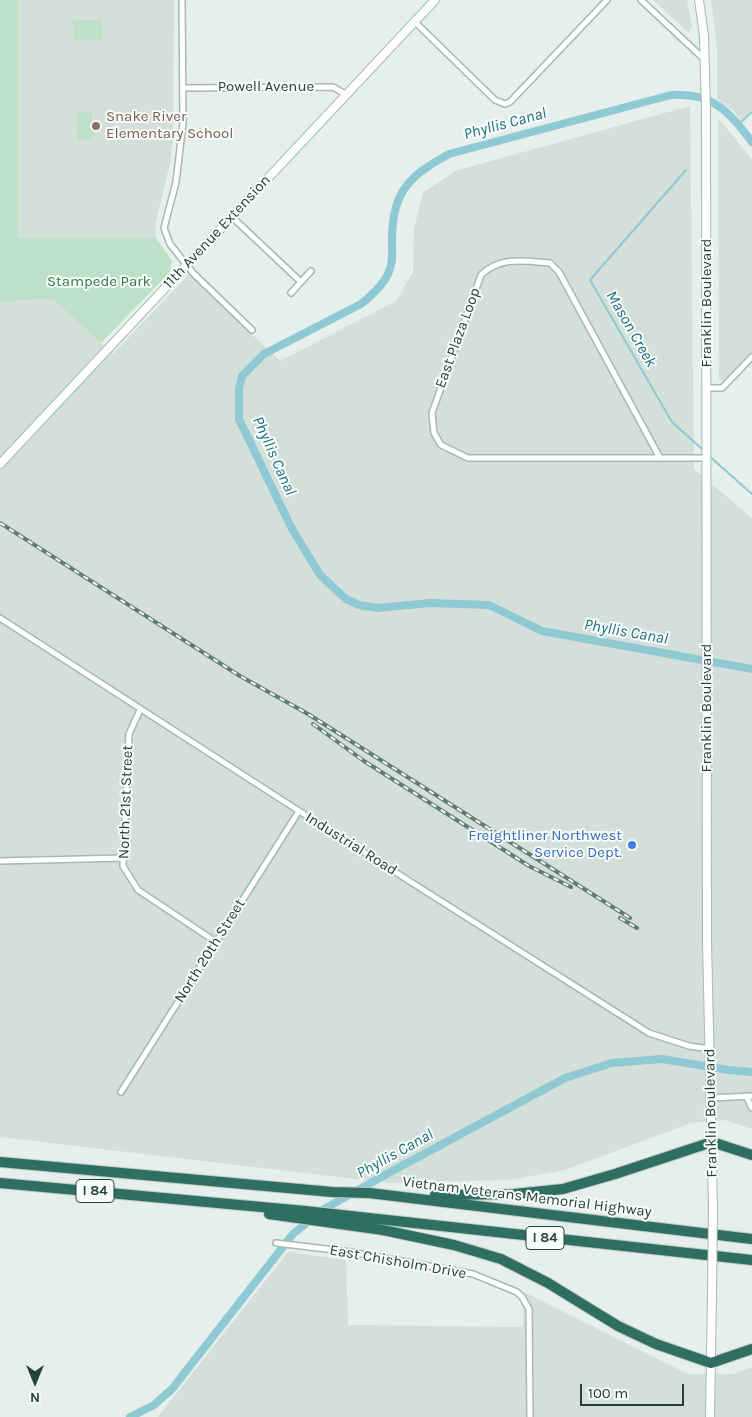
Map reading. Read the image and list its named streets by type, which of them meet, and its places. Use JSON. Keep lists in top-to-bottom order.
{
  "streets": {
    "highway": ["I 84", "Vietnam Veterans Memorial Highway"],
    "main road": ["11th Avenue Extension", "Franklin Boulevard"],
    "street": [
      "Powell Avenue",
      "East Plaza Loop",
      "North 21st Street",
      "Industrial Road",
      "North 20th Street",
      "East Chisholm Drive"
    ]
  },
  "crossings": [
    ["Powell Avenue", "11th Avenue Extension"],
    ["Franklin Boulevard", "East Plaza Loop"],
    ["Franklin Boulevard", "Industrial Road"],
    ["North 21st Street", "Industrial Road"],
    ["North 21st Street", "North 20th Street"],
    ["Industrial Road", "North 20th Street"]
  ],
  "water": ["Phyllis Canal", "Mason Creek"],
  "parks": ["Stampede Park"],
  "places": ["Snake River Elementary School", "Freightliner Northwest Service Dept."],
  "scale_bar": "100 m",
  "north": "bottom"
}
